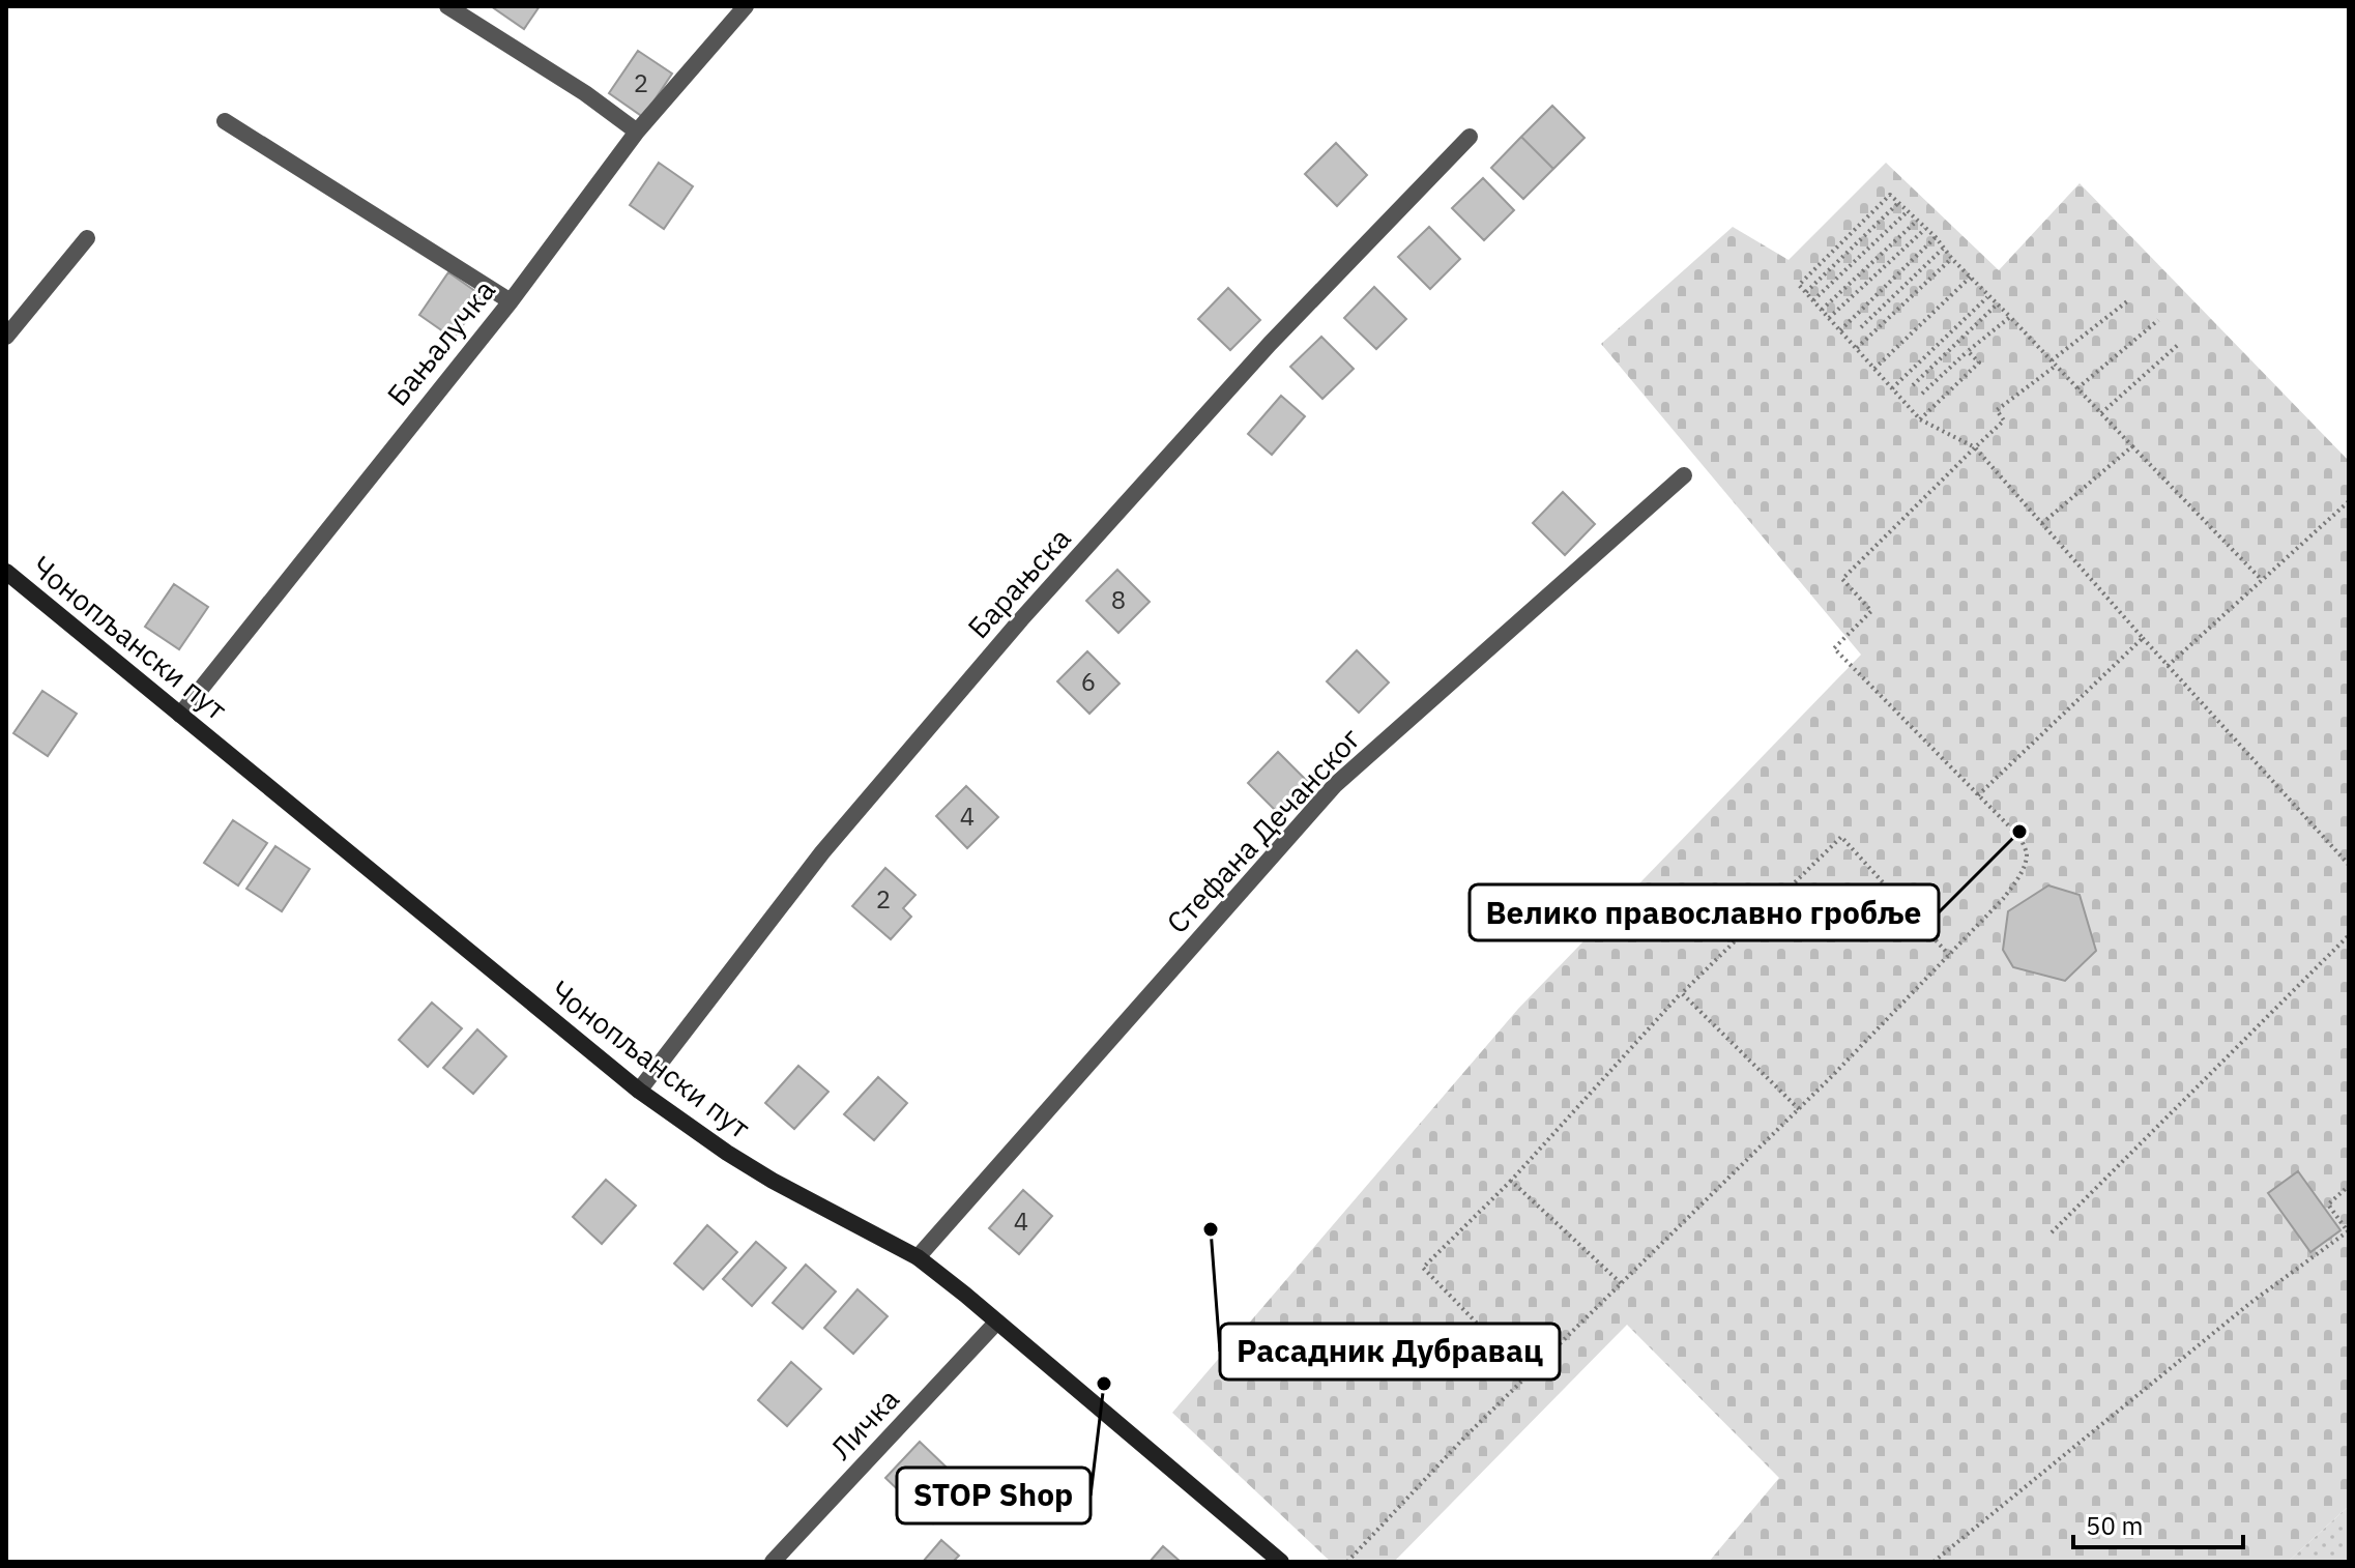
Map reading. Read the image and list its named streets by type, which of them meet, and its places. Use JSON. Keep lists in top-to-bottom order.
{
  "streets": {
    "street": [
      "Бањалучка",
      "Барањска",
      "Чонопљански пут",
      "Стефана Дечанског",
      "Личка"
    ]
  },
  "crossings": [
    ["Бањалучка", "Чонопљански пут"],
    ["Барањска", "Чонопљански пут"],
    ["Чонопљански пут", "Стефана Дечанског"],
    ["Чонопљански пут", "Личка"]
  ],
  "places": ["Велико православно гробље", "Расадник Дубравац", "STOP Shop"],
  "house_numbers": [
    "2",
    "8",
    "6",
    "4",
    "2",
    "4"
  ],
  "scale_bar": "50 m"
}
